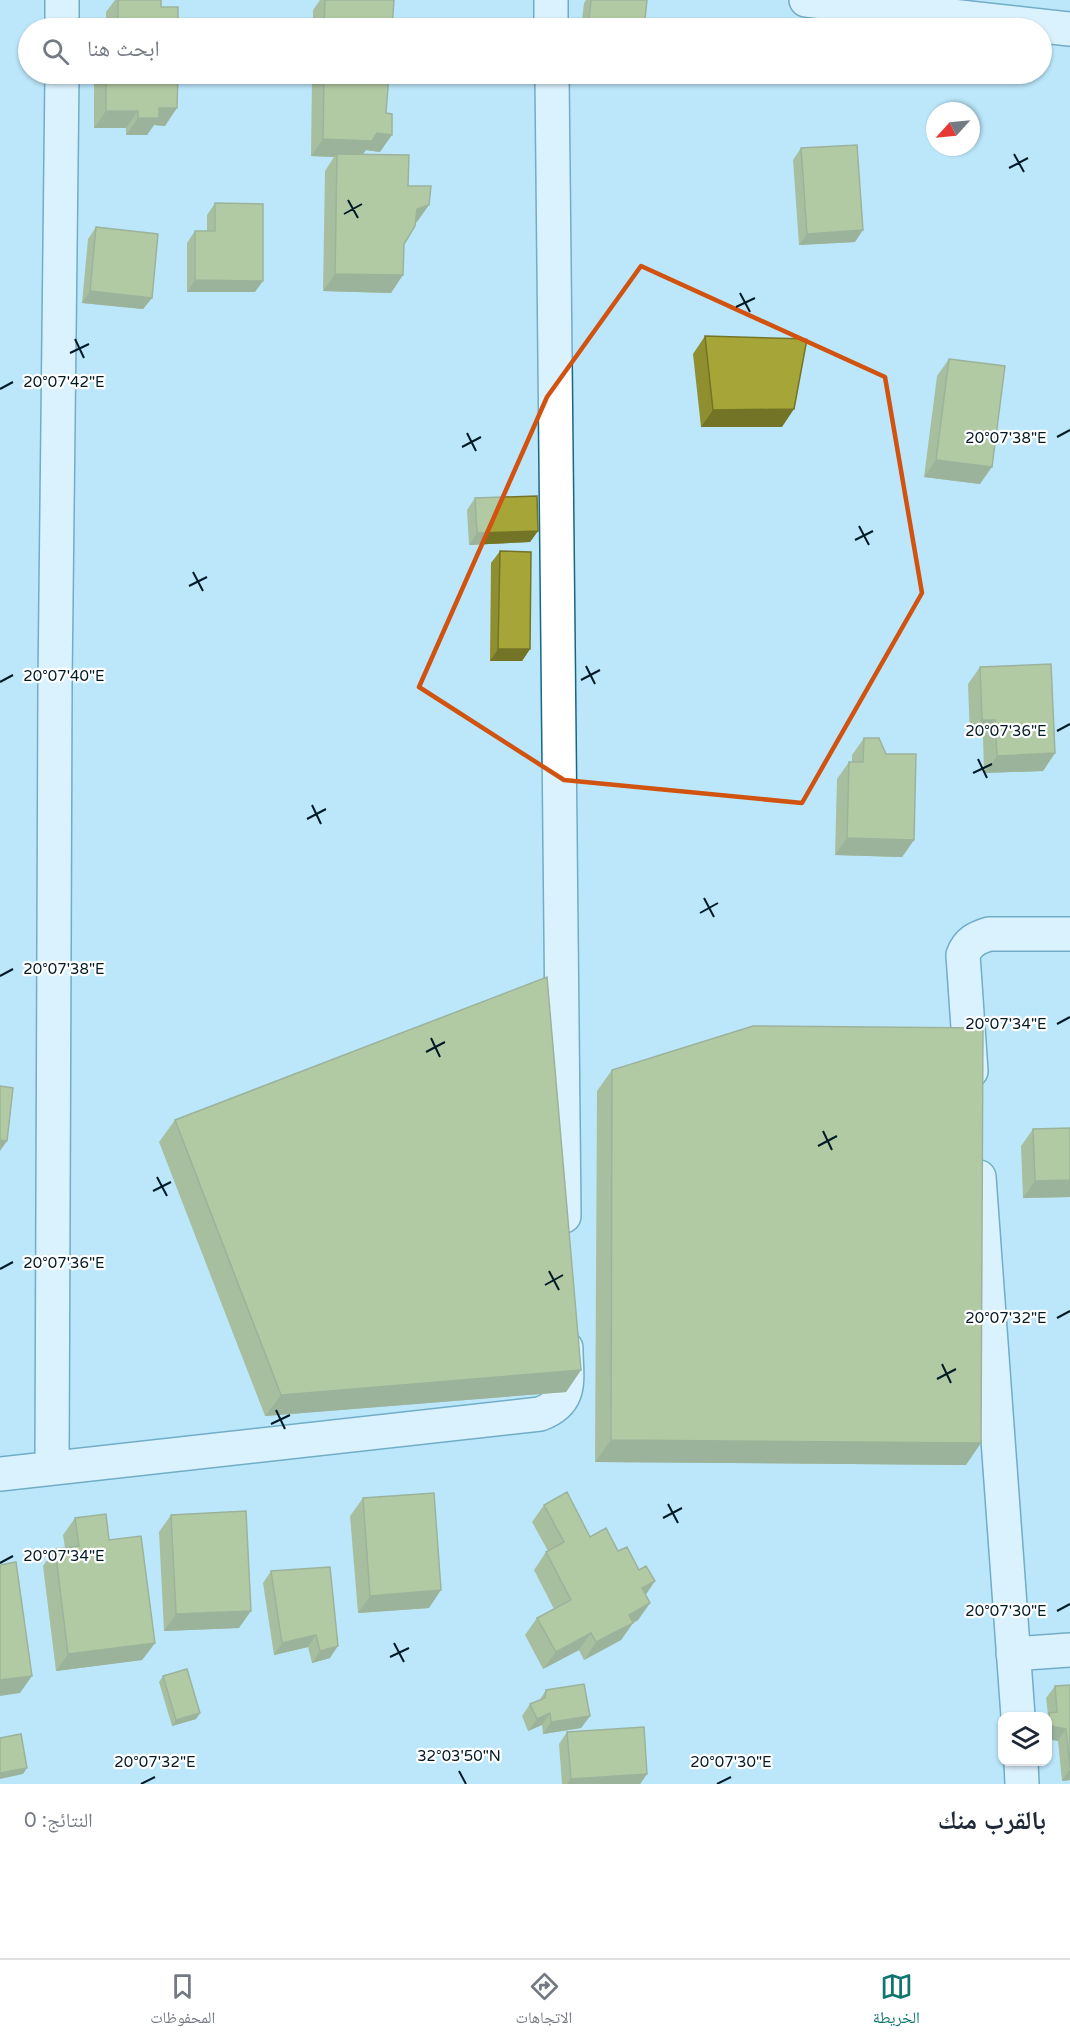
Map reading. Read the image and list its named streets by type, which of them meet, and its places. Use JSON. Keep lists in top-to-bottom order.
{
  "north": "bottom left",
  "page": {
    "search": "ابحث هنا",
    "heading": ["بالقرب منك", "النتائج: 0"],
    "nav": ["الخريطة", "الاتجاهات", "المحفوظات"]
  },
  "coordinates": [
    "20°07'42\"E",
    "20°07'38\"E",
    "20°07'40\"E",
    "20°07'36\"E",
    "20°07'34\"E",
    "20°07'32\"E",
    "20°07'30\"E",
    "32°03'50\"N"
  ]
}
